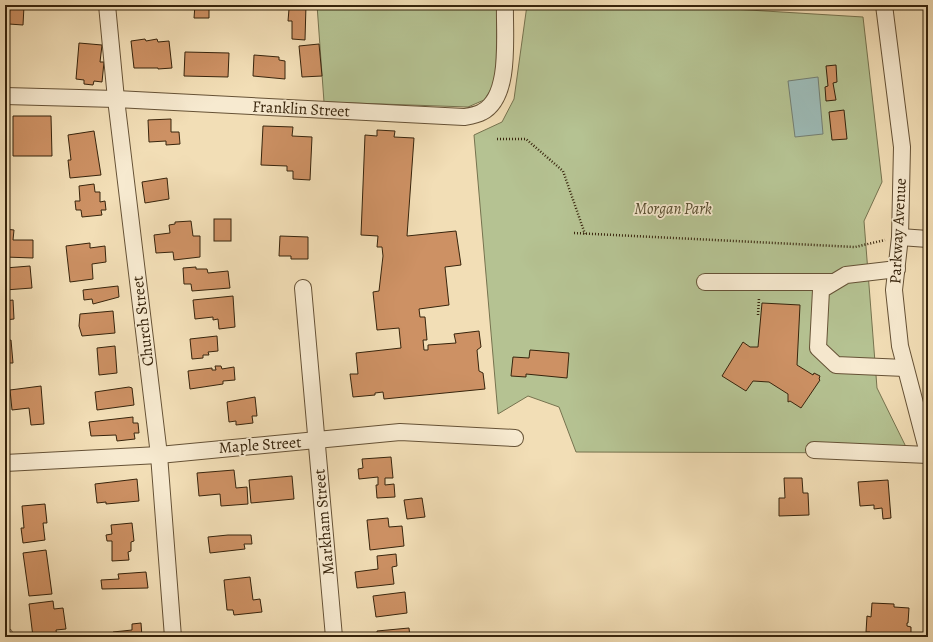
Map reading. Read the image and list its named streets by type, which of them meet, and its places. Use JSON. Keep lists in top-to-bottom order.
{
  "streets": {
    "street": [
      "Franklin Street",
      "Parkway Avenue",
      "Church Street",
      "Maple Street",
      "Markham Street"
    ]
  },
  "crossings": [
    ["Franklin Street", "Church Street"],
    ["Church Street", "Maple Street"],
    ["Maple Street", "Markham Street"]
  ],
  "parks": ["Morgan Park"]
}
